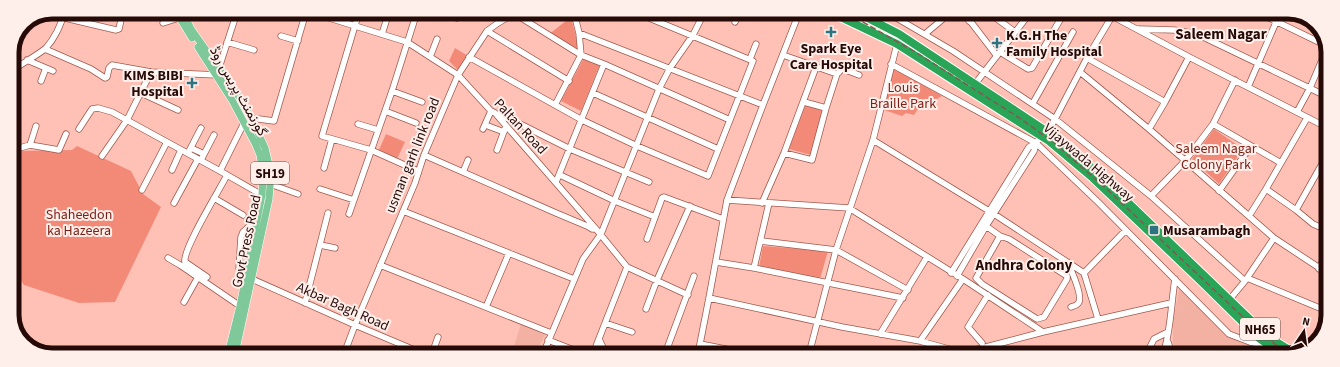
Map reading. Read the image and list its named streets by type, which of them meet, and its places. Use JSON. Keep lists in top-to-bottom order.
{
  "streets": {
    "highway": ["Vijaywada Highway", "NH65"],
    "main road": ["گورنمنٹ پریس روڈ", "SH19", "Govt Press Road"],
    "street": ["Paltan Road", "usman garh link road", "Akbar Bagh Road"]
  },
  "crossings": [
    ["گورنمنٹ پریس روڈ", "Govt Press Road"],
    ["گورنمنٹ پریس روڈ", "Akbar Bagh Road"],
    ["Paltan Road", "usman garh link road"],
    ["usman garh link road", "Akbar Bagh Road"],
    ["Govt Press Road", "Akbar Bagh Road"]
  ],
  "districts": ["Saleem Nagar", "Andhra Colony"],
  "parks": ["Louis Braille Park", "Saleem Nagar Colony Park", "Shaheedon ka Hazeera"],
  "places": {
    "health": ["Spark Eye Care Hospital", "K.G.H The Family Hospital", "KIMS BIBI Hospital"],
    "transit": ["Musarambagh"]
  },
  "north": "top"
}
